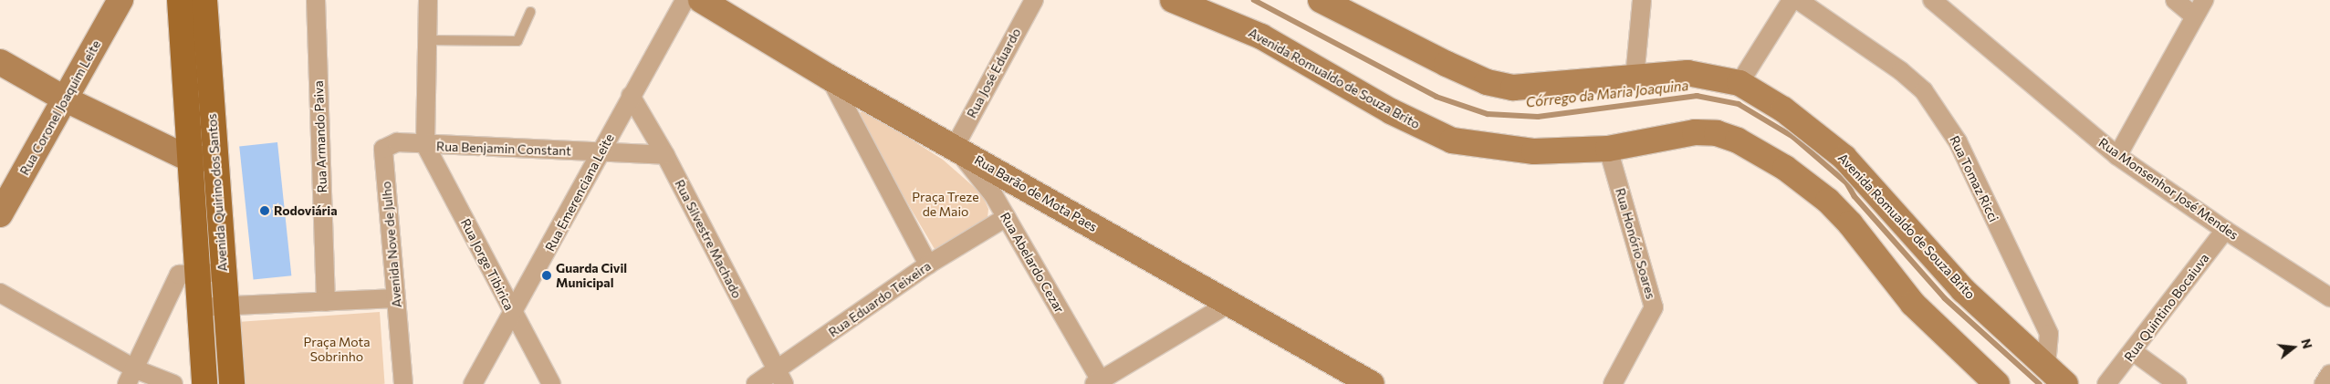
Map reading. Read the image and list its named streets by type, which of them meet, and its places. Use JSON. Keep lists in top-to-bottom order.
{
  "streets": {
    "main road": [
      "Avenida Romualdo de Souza Brito",
      "Rua Coronel Joaquim Leite",
      "Avenida Quirino dos Santos",
      "Rua Barão de Mota Paes"
    ],
    "street": [
      "Rua José Eduardo",
      "Rua Armando Paiva",
      "Rua Benjamin Constant",
      "Rua Tomaz Ricci",
      "Rua Monsenhor José Mendes",
      "Rua Emerenciana Leite",
      "Rua Silvestre Machado",
      "Rua Honório Soares",
      "Avenida Nove de Julho",
      "Rua Abelardo Cezar",
      "Rua Jorge Tibirica",
      "Rua Eduardo Teixeira",
      "Rua Quintino Bocaiuva"
    ]
  },
  "crossings": [
    ["Rua José Eduardo", "Rua Barão de Mota Paes"],
    ["Rua José Eduardo", "Rua Abelardo Cezar"],
    ["Avenida Romualdo de Souza Brito", "Rua Tomaz Ricci"],
    ["Avenida Romualdo de Souza Brito", "Rua Honório Soares"],
    ["Rua Benjamin Constant", "Rua Emerenciana Leite"],
    ["Rua Benjamin Constant", "Rua Silvestre Machado"],
    ["Rua Benjamin Constant", "Avenida Nove de Julho"],
    ["Rua Benjamin Constant", "Rua Jorge Tibirica"],
    ["Rua Monsenhor José Mendes", "Rua Quintino Bocaiuva"],
    ["Rua Emerenciana Leite", "Rua Silvestre Machado"],
    ["Rua Emerenciana Leite", "Rua Jorge Tibirica"],
    ["Rua Barão de Mota Paes", "Rua Abelardo Cezar"],
    ["Rua Silvestre Machado", "Rua Eduardo Teixeira"],
    ["Avenida Nove de Julho", "Rua Jorge Tibirica"],
    ["Rua Abelardo Cezar", "Rua Eduardo Teixeira"]
  ],
  "water": ["Córrego da Maria Joaquina"],
  "parks": ["Praça Treze de Maio", "Praça Mota Sobrinho"],
  "places": ["Rodoviária", "Guarda Civil Municipal"],
  "north": "right"
}
